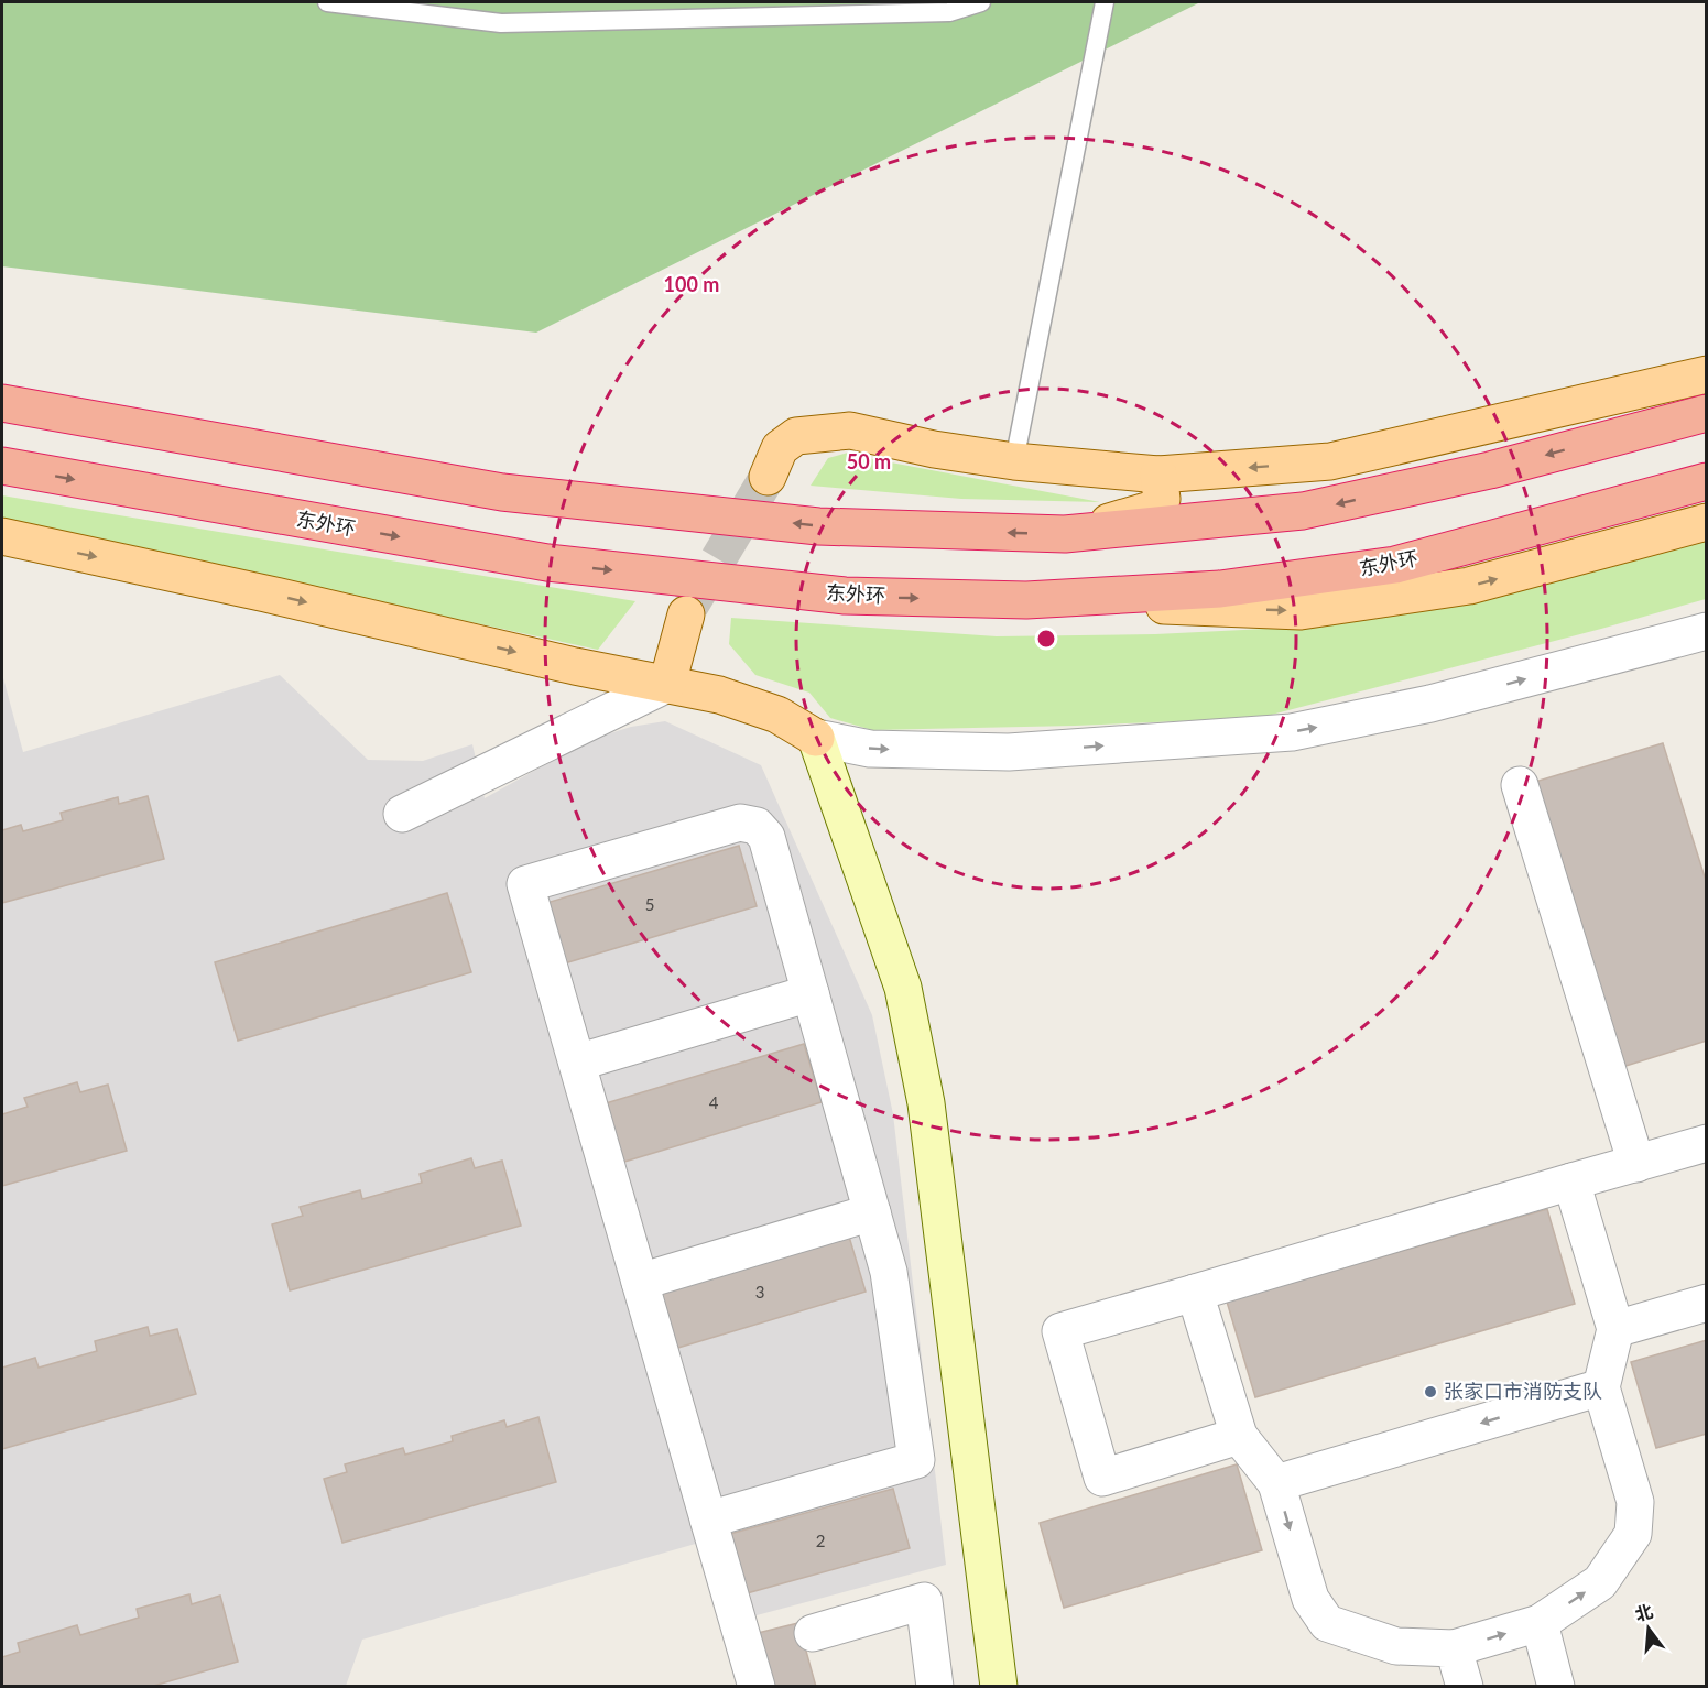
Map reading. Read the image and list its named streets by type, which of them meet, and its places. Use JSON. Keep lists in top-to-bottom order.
{
  "streets": {
    "highway": ["东外环"]
  },
  "places": ["张家口市消防支队"],
  "house_numbers": [
    "5",
    "4",
    "3",
    "2"
  ],
  "north": "top",
  "rings": ["100 m", "50 m"]
}
